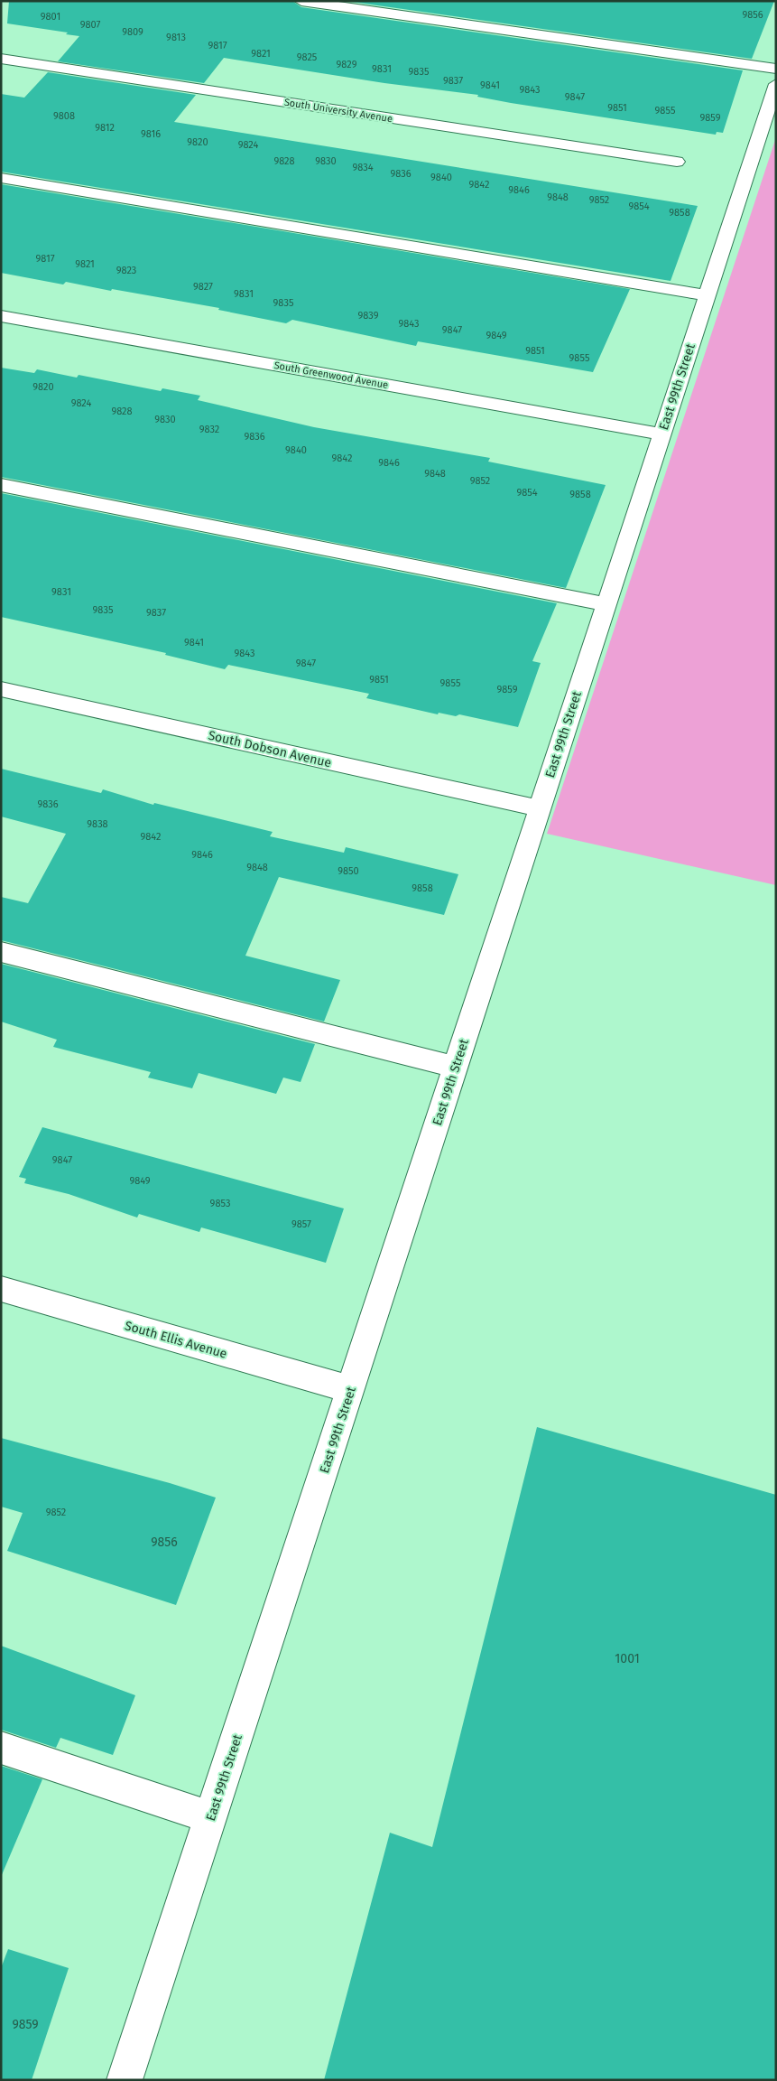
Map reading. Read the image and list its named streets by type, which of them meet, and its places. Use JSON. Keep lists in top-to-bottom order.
{
  "streets": {
    "street": [
      "South University Avenue",
      "South Greenwood Avenue",
      "East 99th Street",
      "South Dobson Avenue",
      "South Ellis Avenue"
    ]
  },
  "crossings": [
    ["South Greenwood Avenue", "East 99th Street"],
    ["East 99th Street", "South Dobson Avenue"],
    ["East 99th Street", "South Ellis Avenue"]
  ],
  "house_numbers": [
    "9856",
    "9801",
    "9807",
    "9809",
    "9813",
    "9817",
    "9821",
    "9825",
    "9829",
    "9831",
    "9835",
    "9837",
    "9841",
    "9843",
    "9847",
    "9851",
    "9855",
    "9808",
    "9859",
    "9812",
    "9816",
    "9820",
    "9824",
    "9828",
    "9830",
    "9834",
    "9836",
    "9840",
    "9842",
    "9846",
    "9848",
    "9852",
    "9854",
    "9858",
    "9817",
    "9821",
    "9823",
    "9827",
    "9831",
    "9835",
    "9839",
    "9843",
    "9847",
    "9849",
    "9851",
    "9855",
    "9820",
    "9824",
    "9828",
    "9830",
    "9832",
    "9836",
    "9840",
    "9842",
    "9846",
    "9848",
    "9852",
    "9854",
    "9858",
    "9831",
    "9835",
    "9837",
    "9841",
    "9843",
    "9847",
    "9851",
    "9855",
    "9859",
    "9836",
    "9838",
    "9842",
    "9846",
    "9848",
    "9850",
    "9858",
    "9847",
    "9849",
    "9853",
    "9857",
    "9852",
    "9856",
    "1001",
    "9859"
  ]
}
